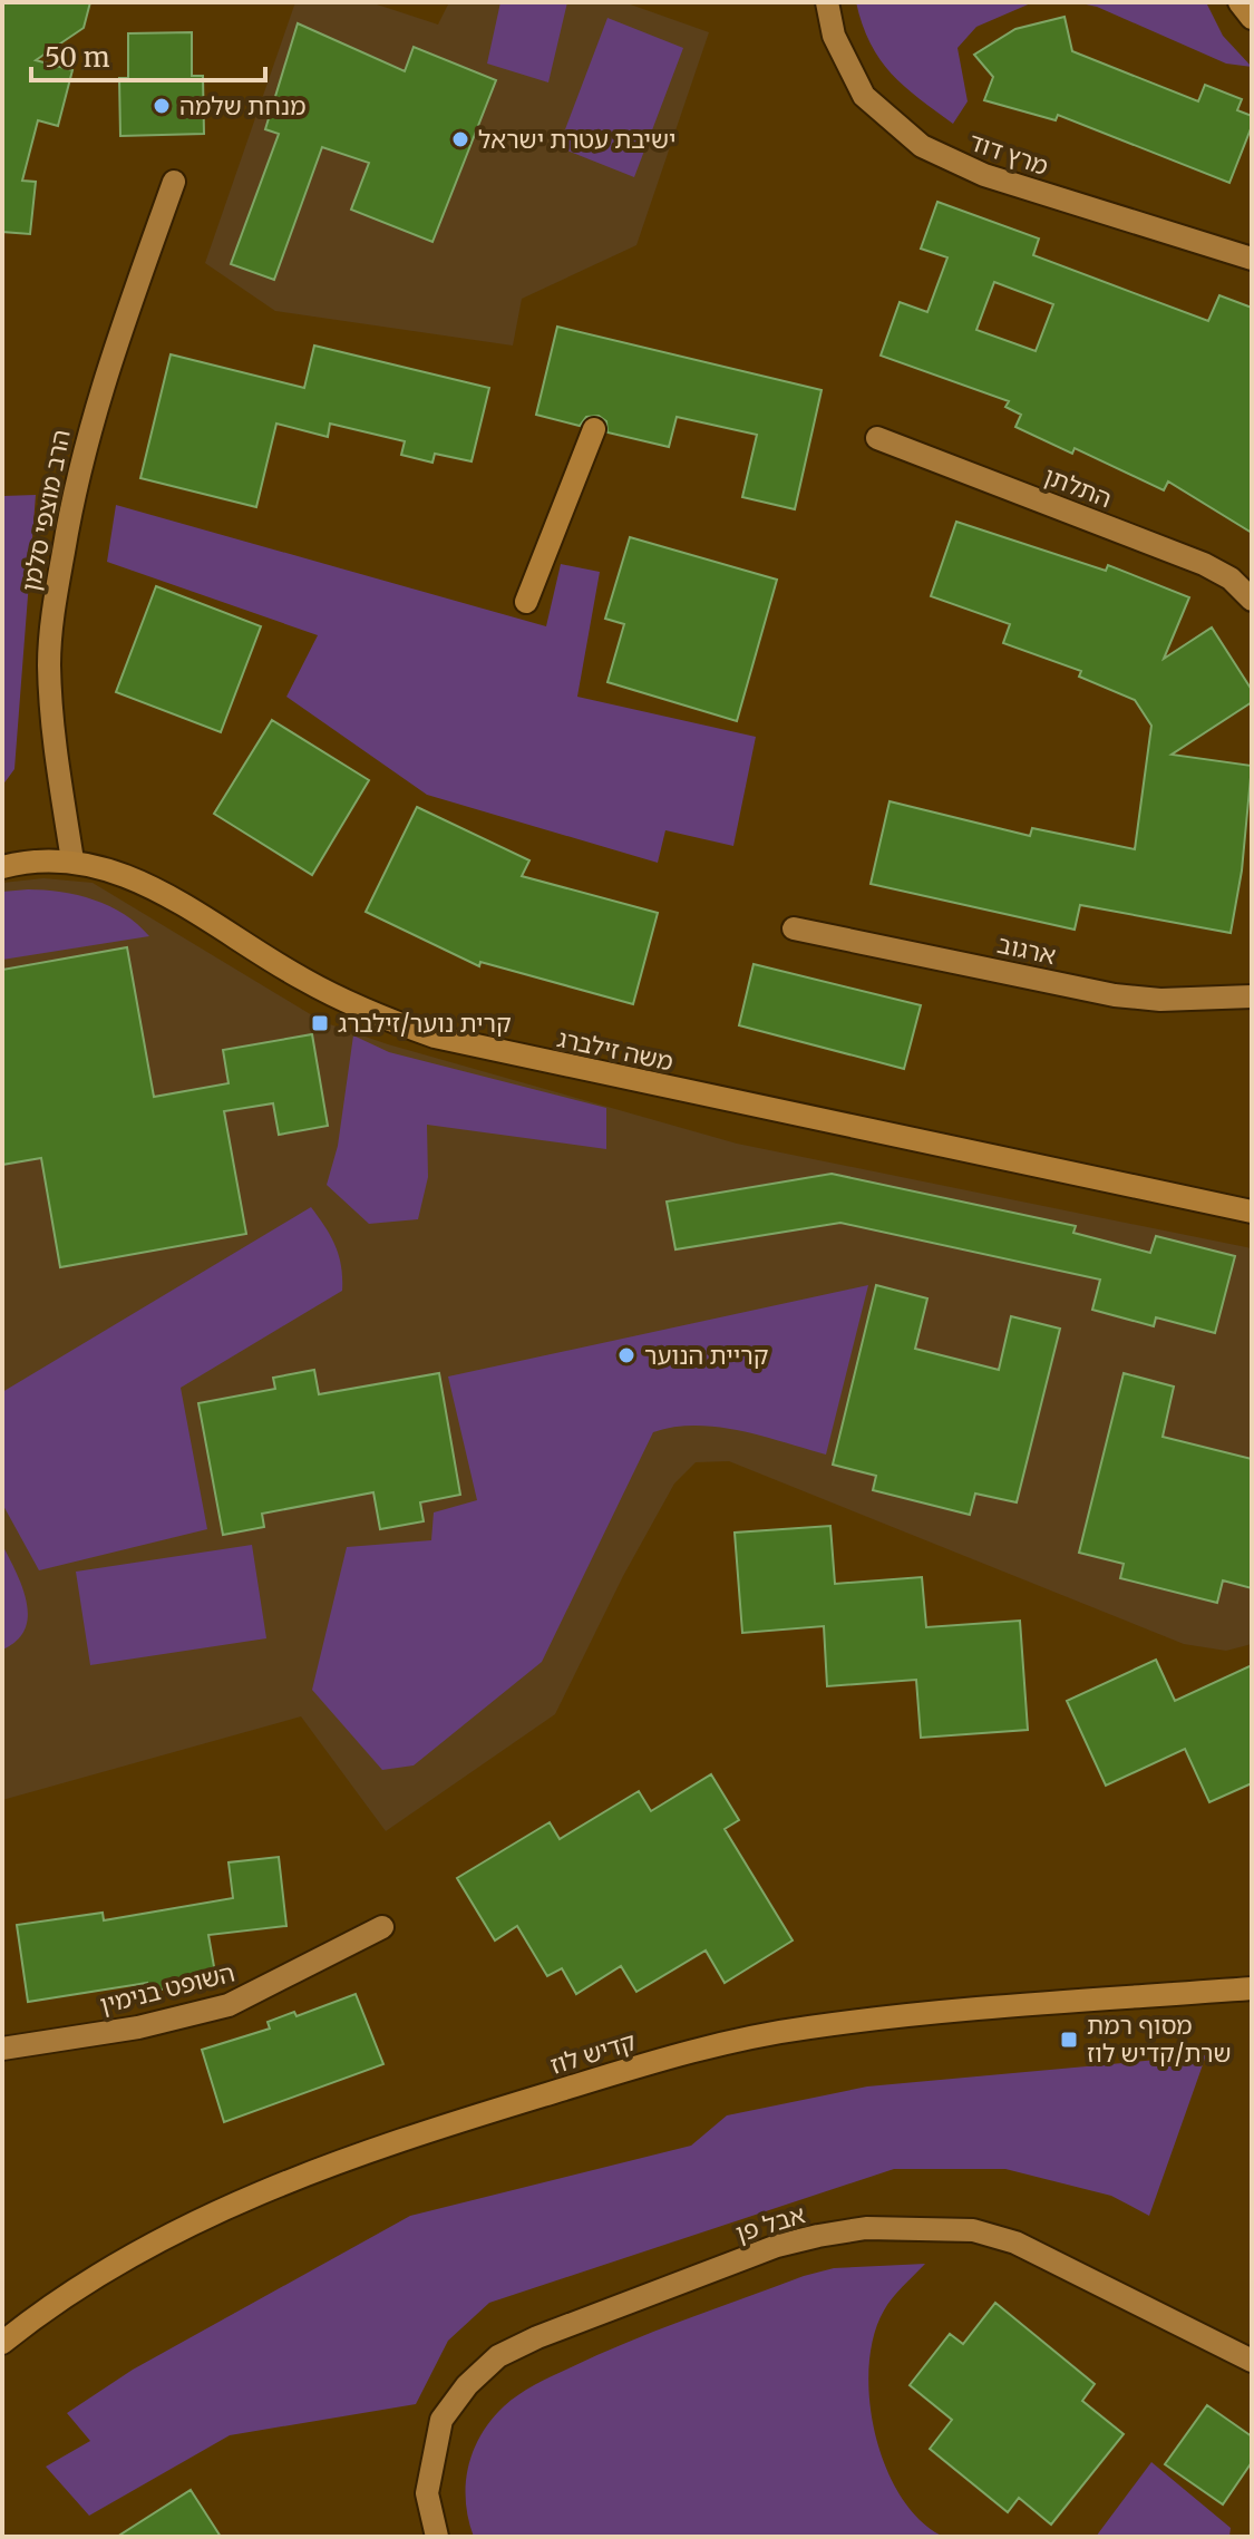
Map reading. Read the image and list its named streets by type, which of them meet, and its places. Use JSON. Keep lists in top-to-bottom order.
{
  "streets": {
    "street": [
      "מרץ דוד",
      "התלתן",
      "הרב מוצפי סלמן",
      "ארגוב",
      "משה זילברג",
      "השופט בנימין",
      "קדיש לוז",
      "אבל פן"
    ]
  },
  "crossings": [
    ["הרב מוצפי סלמן", "משה זילברג"]
  ],
  "places": {
    "other": ["מנחת שלמה", "ישיבת עטרת ישראל", "קריית הנוער"],
    "transit": ["קרית נוער/זילברג", "מסוף רמת שרת/קדיש לוז"]
  },
  "scale_bar": "50 m"
}
